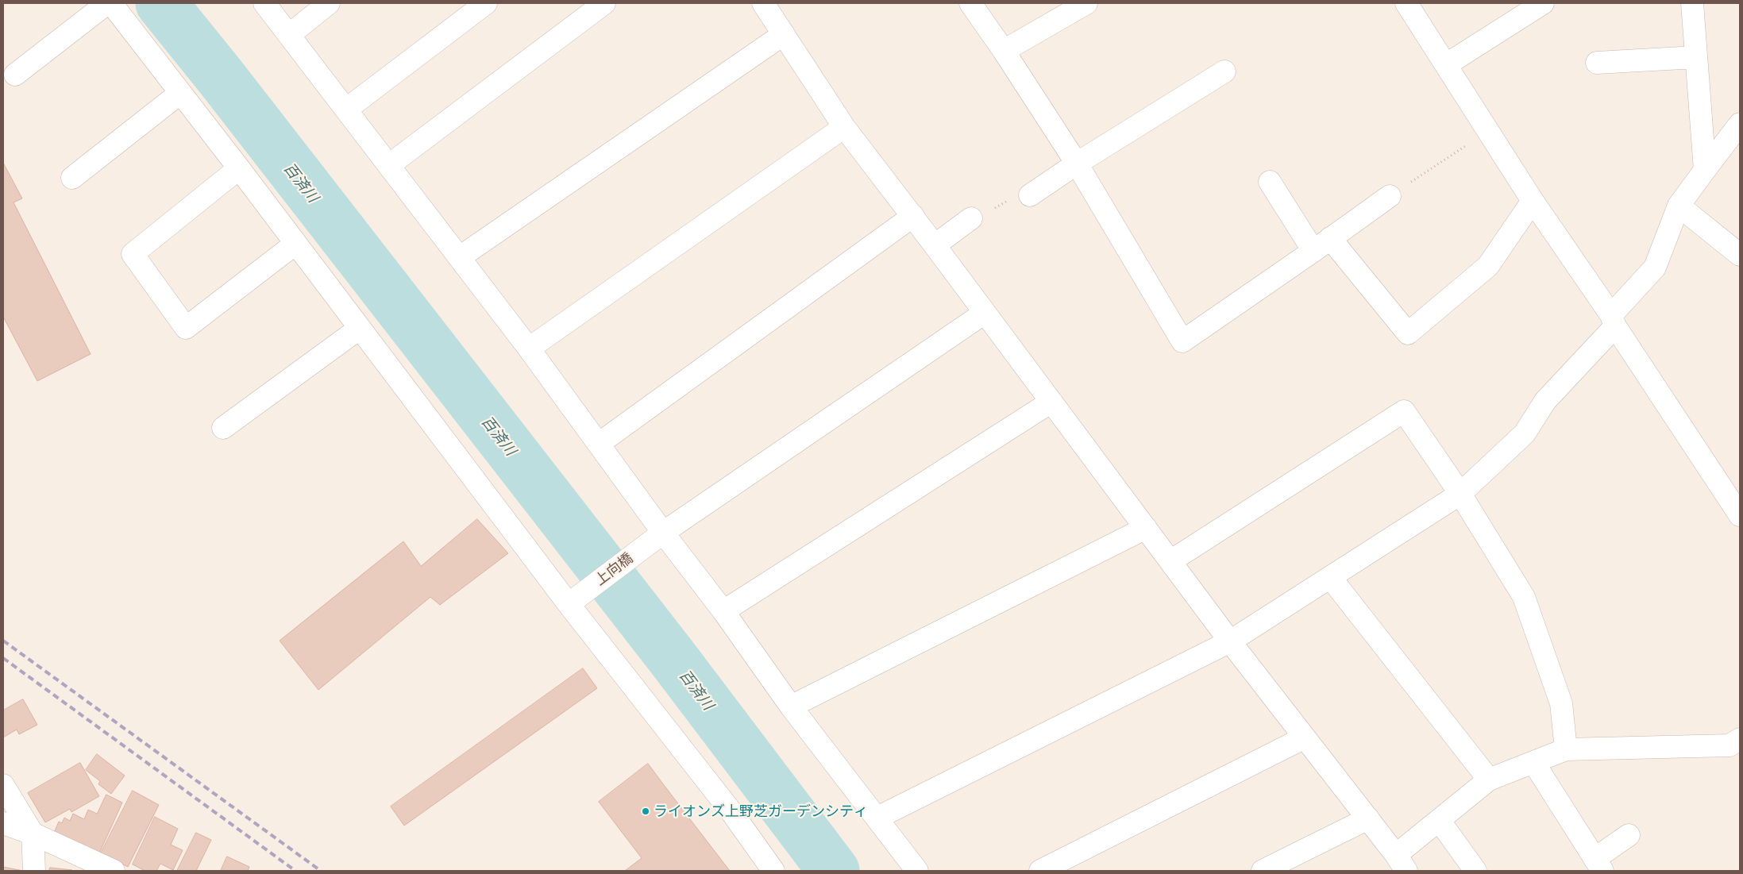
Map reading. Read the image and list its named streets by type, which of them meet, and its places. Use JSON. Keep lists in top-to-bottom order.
{
  "streets": {
    "street": ["上向橋"]
  },
  "water": ["百済川"],
  "places": ["ライオンズ上野芝ガーデンシティ"]
}
